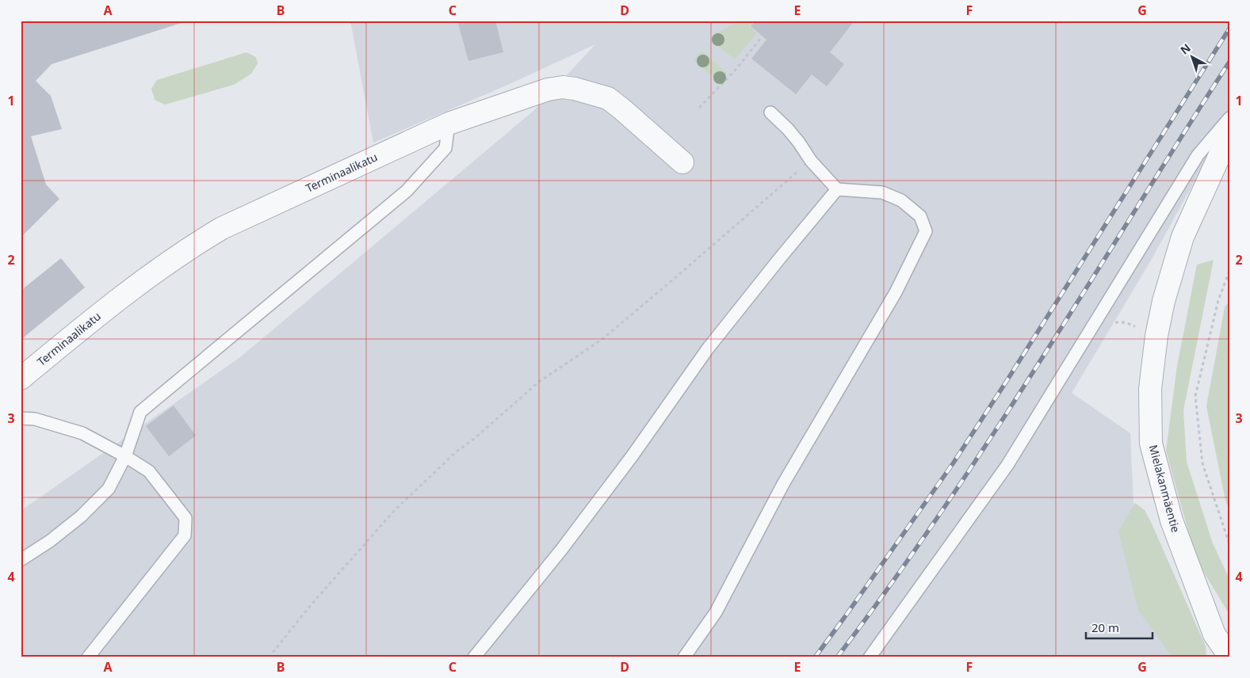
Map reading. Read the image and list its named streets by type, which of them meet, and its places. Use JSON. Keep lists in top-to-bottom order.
{
  "streets": {
    "street": ["Terminaalikatu", "Mielakanmäentie"]
  },
  "scale_bar": "20 m",
  "north": "top left",
  "grid": {
    "columns": [
      "A",
      "B",
      "C",
      "D",
      "E",
      "F",
      "G"
    ],
    "rows": [
      "1",
      "2",
      "3",
      "4"
    ]
  }
}
